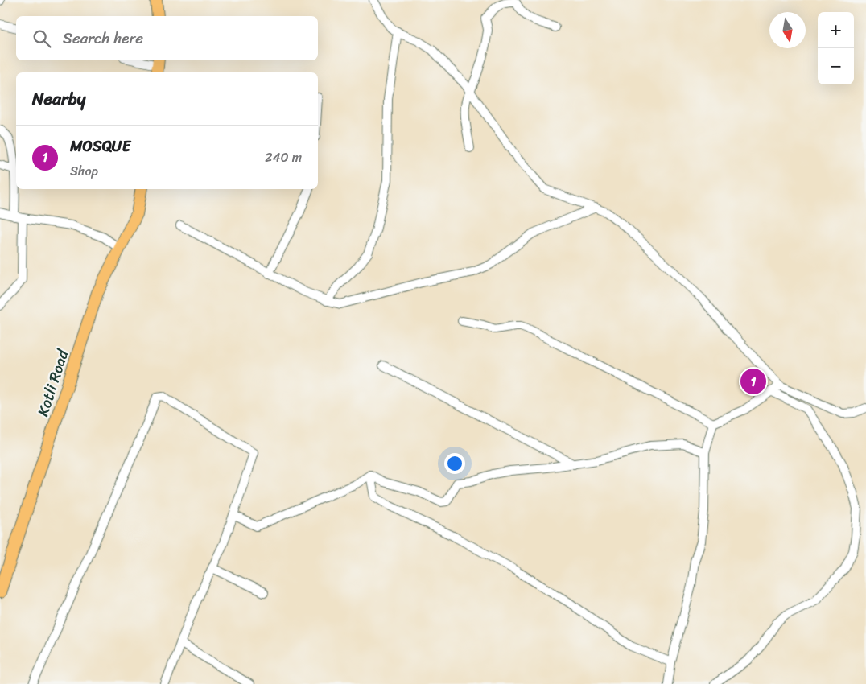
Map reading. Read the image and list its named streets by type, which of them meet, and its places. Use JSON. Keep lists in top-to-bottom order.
{
  "streets": {
    "main road": ["Kotli Road"]
  },
  "north": "bottom",
  "page": {
    "map_buttons": ["+", "−"],
    "search": "Search here",
    "heading": "Nearby",
    "list": [
      {
        "mark": "1",
        "name": "MOSQUE",
        "note": "Shop",
        "value": "240 m"
      }
    ],
    "pins": "1"
  }
}
